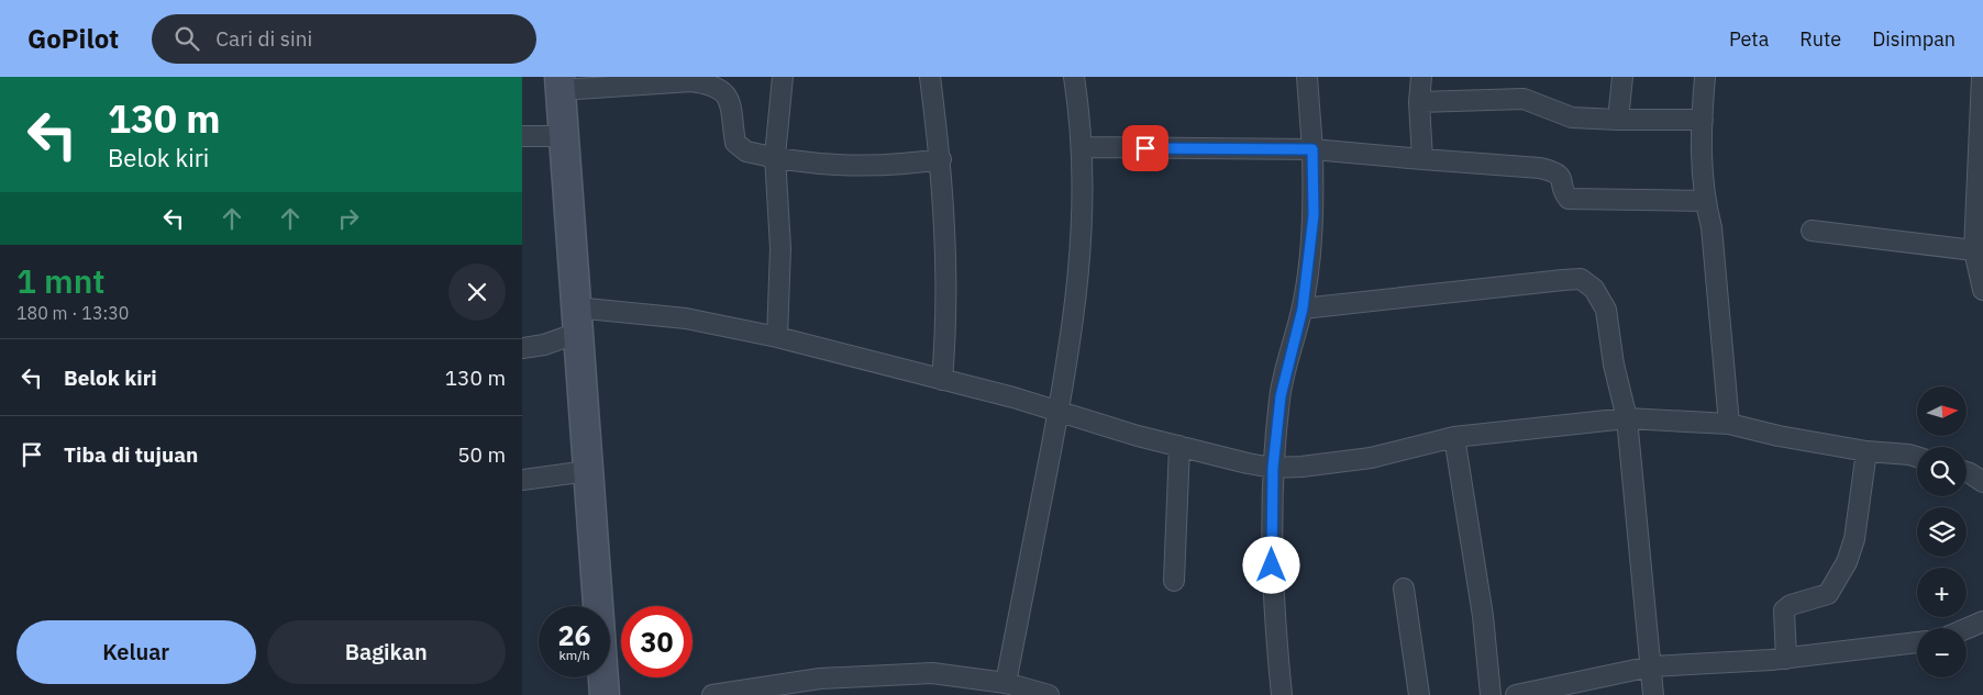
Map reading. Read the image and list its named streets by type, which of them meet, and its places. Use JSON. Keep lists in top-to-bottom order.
{
  "north": "right",
  "page": {
    "header": "GoPilot",
    "search": "Cari di sini",
    "nav": ["Peta", "Rute", "Disimpan"],
    "turn": ["130 m", "Belok kiri"],
    "heading": ["1 mnt", "180 m · 13:30"],
    "list": [
      {
        "name": "Belok kiri",
        "value": "130 m"
      },
      {
        "name": "Tiba di tujuan",
        "value": "50 m"
      }
    ],
    "map_buttons": ["+", "−"],
    "speed": "26 km/h",
    "limit": "30",
    "buttons": ["Keluar", "Bagikan"]
  }
}
